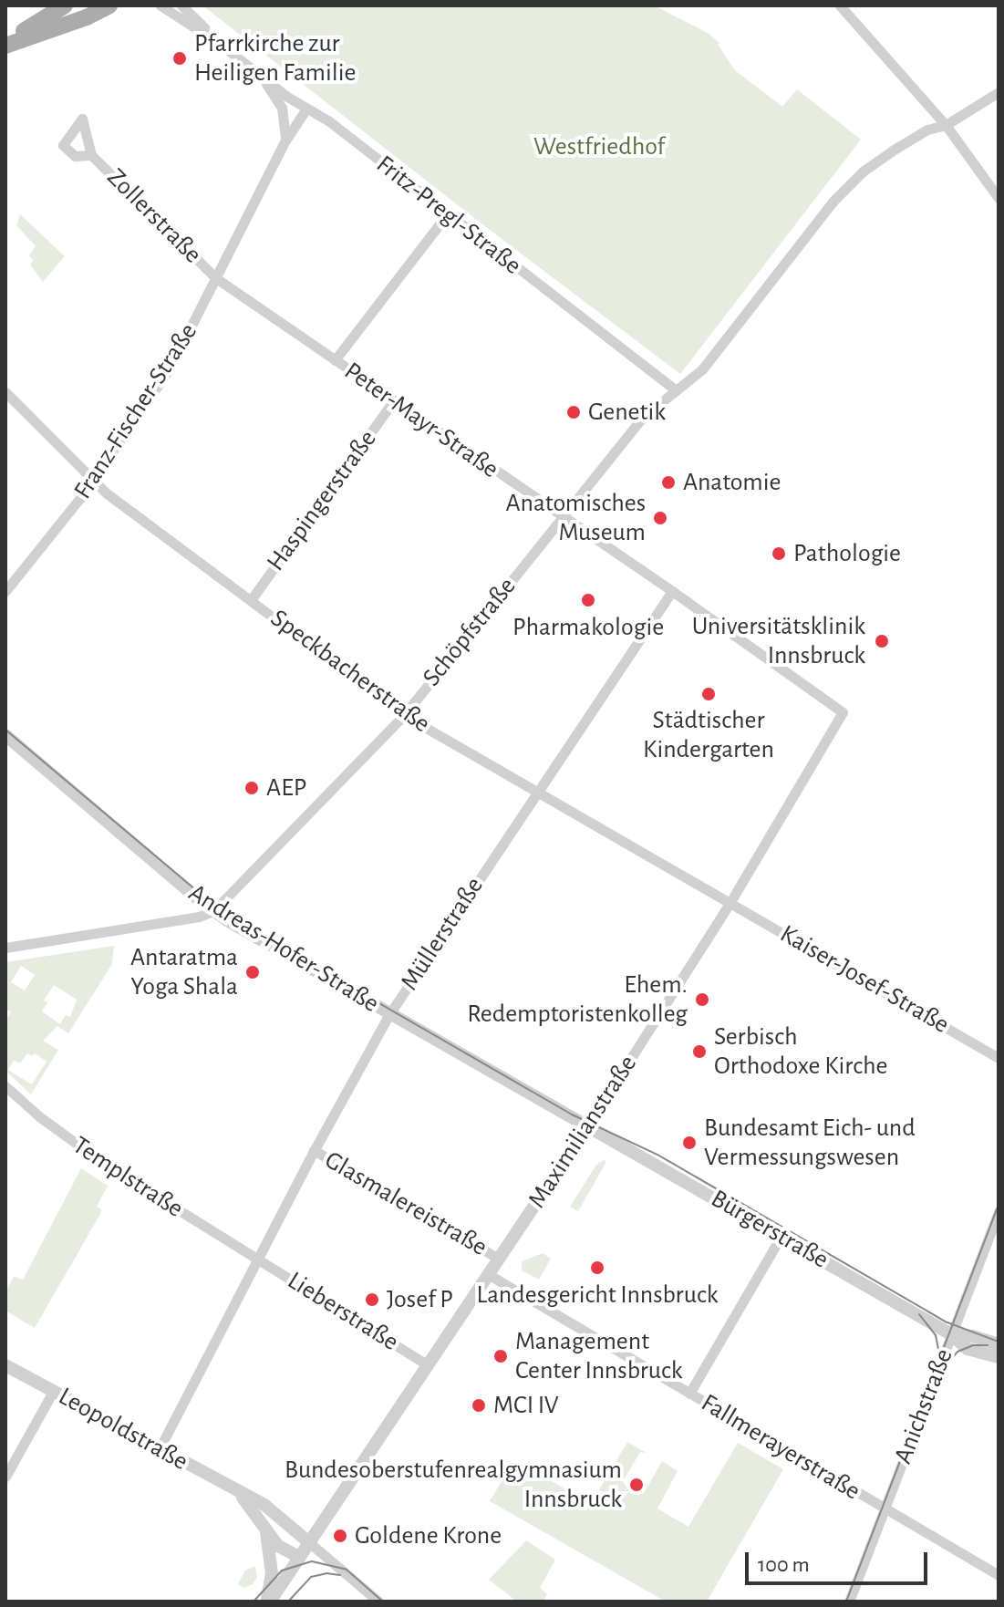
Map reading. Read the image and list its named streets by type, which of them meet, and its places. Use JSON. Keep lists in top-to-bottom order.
{
  "streets": {
    "street": [
      "Fritz-Pregl-Straße",
      "Zollerstraße",
      "Franz-Fischer-Straße",
      "Peter-Mayr-Straße",
      "Haspingerstraße",
      "Schöpfstraße",
      "Speckbacherstraße",
      "Müllerstraße",
      "Andreas-Hofer-Straße",
      "Kaiser-Josef-Straße",
      "Maximilianstraße",
      "Templstraße",
      "Glasmalereistraße",
      "Bürgerstraße",
      "Lieberstraße",
      "Anichstraße",
      "Leopoldstraße",
      "Fallmerayerstraße"
    ]
  },
  "crossings": [
    ["Fritz-Pregl-Straße", "Franz-Fischer-Straße"],
    ["Fritz-Pregl-Straße", "Schöpfstraße"],
    ["Zollerstraße", "Franz-Fischer-Straße"],
    ["Zollerstraße", "Peter-Mayr-Straße"],
    ["Franz-Fischer-Straße", "Peter-Mayr-Straße"],
    ["Franz-Fischer-Straße", "Speckbacherstraße"],
    ["Peter-Mayr-Straße", "Haspingerstraße"],
    ["Peter-Mayr-Straße", "Schöpfstraße"],
    ["Peter-Mayr-Straße", "Müllerstraße"],
    ["Peter-Mayr-Straße", "Maximilianstraße"],
    ["Haspingerstraße", "Speckbacherstraße"],
    ["Schöpfstraße", "Speckbacherstraße"],
    ["Schöpfstraße", "Andreas-Hofer-Straße"],
    ["Speckbacherstraße", "Müllerstraße"],
    ["Speckbacherstraße", "Kaiser-Josef-Straße"],
    ["Speckbacherstraße", "Maximilianstraße"],
    ["Müllerstraße", "Andreas-Hofer-Straße"],
    ["Müllerstraße", "Templstraße"],
    ["Müllerstraße", "Glasmalereistraße"],
    ["Müllerstraße", "Lieberstraße"],
    ["Müllerstraße", "Leopoldstraße"],
    ["Andreas-Hofer-Straße", "Maximilianstraße"],
    ["Andreas-Hofer-Straße", "Bürgerstraße"],
    ["Kaiser-Josef-Straße", "Maximilianstraße"],
    ["Maximilianstraße", "Glasmalereistraße"],
    ["Maximilianstraße", "Bürgerstraße"],
    ["Maximilianstraße", "Lieberstraße"],
    ["Maximilianstraße", "Leopoldstraße"],
    ["Maximilianstraße", "Fallmerayerstraße"],
    ["Templstraße", "Lieberstraße"],
    ["Bürgerstraße", "Anichstraße"],
    ["Anichstraße", "Fallmerayerstraße"]
  ],
  "parks": ["Westfriedhof"],
  "places": [
    "Pfarrkirche zur Heiligen Familie",
    "Genetik",
    "Anatomie",
    "Anatomisches Museum",
    "Pathologie",
    "Pharmakologie",
    "Universitätsklinik Innsbruck",
    "Städtischer Kindergarten",
    "AEP",
    "Antaratma Yoga Shala",
    "Ehem. Redemptoristenkolleg",
    "Serbisch Orthodoxe Kirche",
    "Bundesamt Eich- und Vermessungswesen",
    "Landesgericht Innsbruck",
    "Josef P",
    "Management Center Innsbruck",
    "MCI IV",
    "Bundesoberstufenrealgymnasium Innsbruck",
    "Goldene Krone"
  ],
  "scale_bar": "100 m"
}
